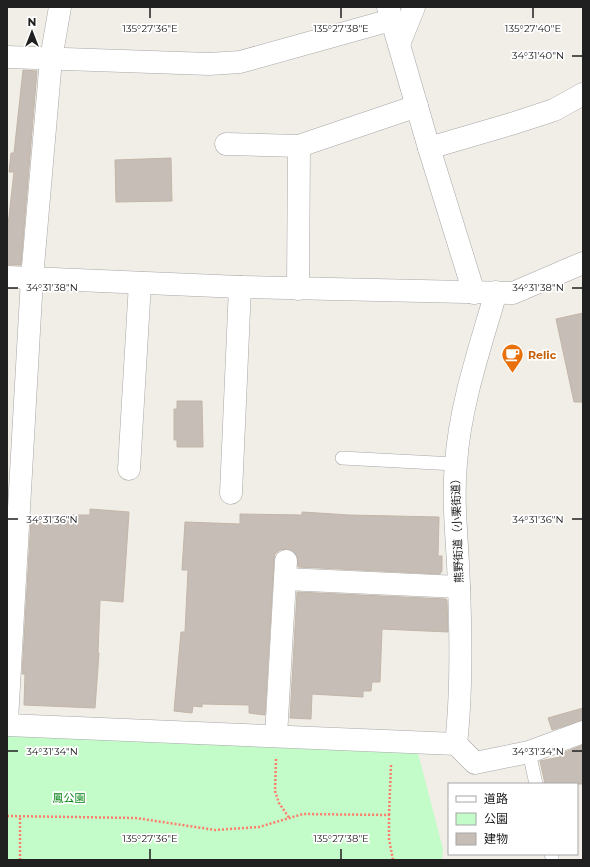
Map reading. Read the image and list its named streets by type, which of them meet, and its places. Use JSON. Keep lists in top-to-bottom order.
{
  "streets": {
    "street": ["熊野街道（小栗街道）"]
  },
  "parks": ["鳳公園"],
  "places": {
    "cafe": ["Relic"]
  },
  "legend": ["道路", "公園", "建物"],
  "north": "top",
  "coordinates": [
    "135°27'36\"E",
    "135°27'38\"E",
    "135°27'40\"E",
    "34°31'40\"N",
    "34°31'38\"N",
    "34°31'36\"N",
    "34°31'34\"N"
  ]
}
